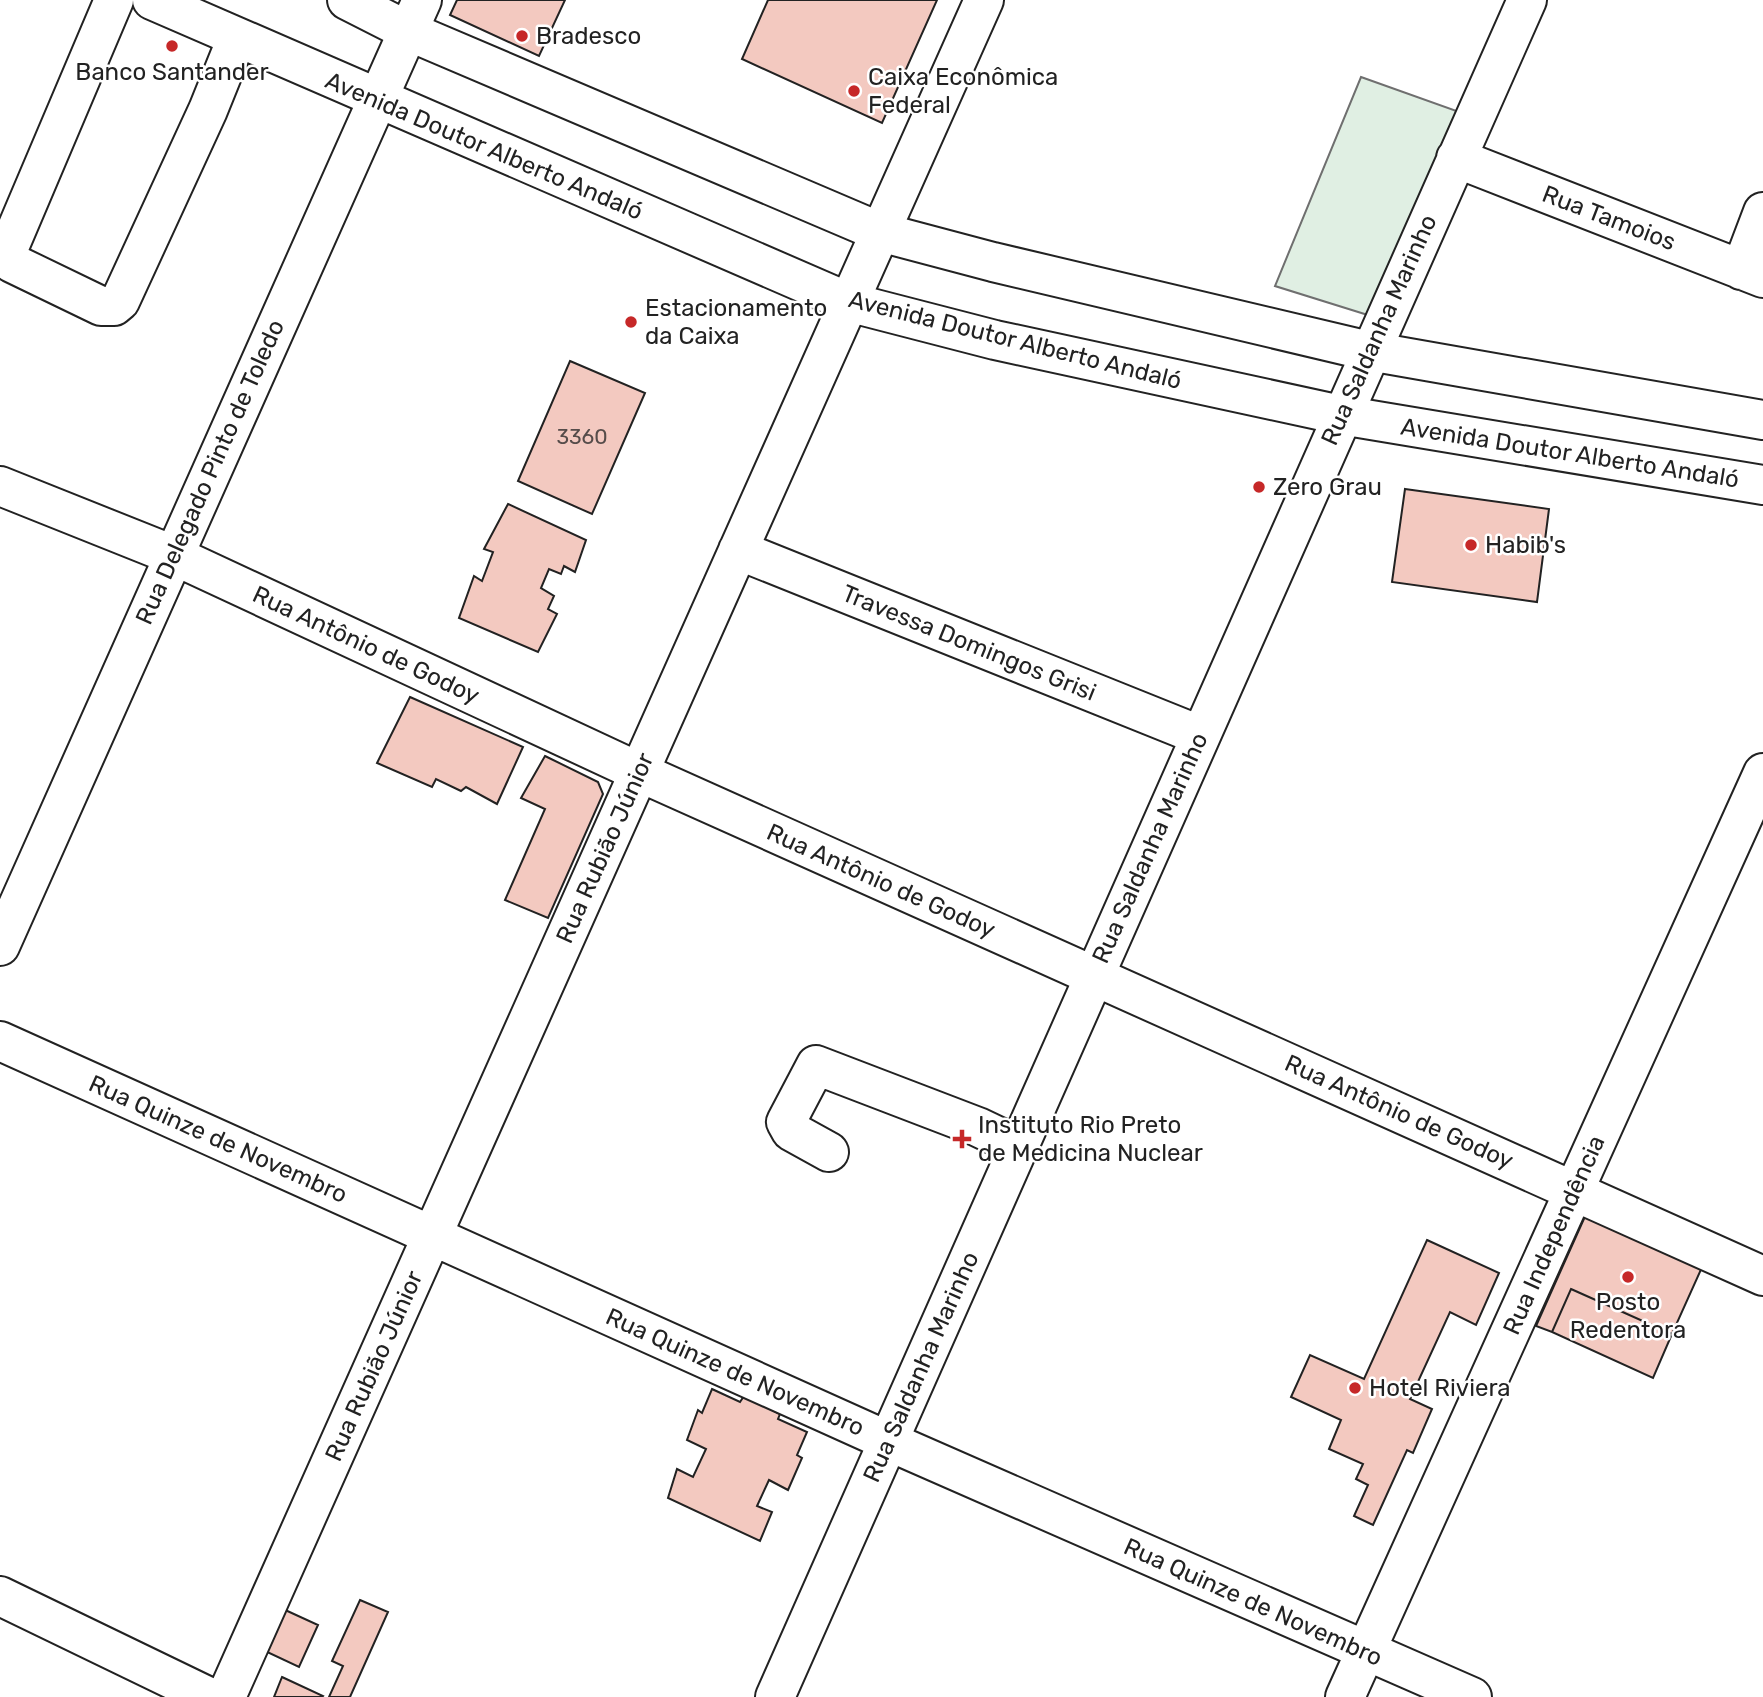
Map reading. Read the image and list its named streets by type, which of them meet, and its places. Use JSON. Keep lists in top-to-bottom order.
{
  "streets": {
    "street": [
      "Avenida Doutor Alberto Andaló",
      "Rua Tamoios",
      "Rua Saldanha Marinho",
      "Rua Delegado Pinto de Toledo",
      "Travessa Domingos Grisi",
      "Rua Antônio de Godoy",
      "Rua Rubião Júnior",
      "Rua Quinze de Novembro",
      "Rua Independência"
    ]
  },
  "crossings": [
    ["Avenida Doutor Alberto Andaló", "Rua Saldanha Marinho"],
    ["Avenida Doutor Alberto Andaló", "Rua Delegado Pinto de Toledo"],
    ["Avenida Doutor Alberto Andaló", "Rua Rubião Júnior"],
    ["Rua Tamoios", "Rua Saldanha Marinho"],
    ["Rua Saldanha Marinho", "Travessa Domingos Grisi"],
    ["Rua Saldanha Marinho", "Rua Antônio de Godoy"],
    ["Rua Saldanha Marinho", "Rua Quinze de Novembro"],
    ["Rua Delegado Pinto de Toledo", "Rua Antônio de Godoy"],
    ["Travessa Domingos Grisi", "Rua Rubião Júnior"],
    ["Rua Antônio de Godoy", "Rua Rubião Júnior"],
    ["Rua Antônio de Godoy", "Rua Independência"],
    ["Rua Rubião Júnior", "Rua Quinze de Novembro"],
    ["Rua Quinze de Novembro", "Rua Independência"]
  ],
  "places": {
    "other": [
      "Bradesco",
      "Banco Santander",
      "Caixa Econômica Federal",
      "Estacionamento da Caixa",
      "Zero Grau",
      "Habib's",
      "Posto Redentora",
      "Hotel Riviera"
    ],
    "health": ["Instituto Rio Preto de Medicina Nuclear"]
  },
  "house_numbers": ["3360"]
}
